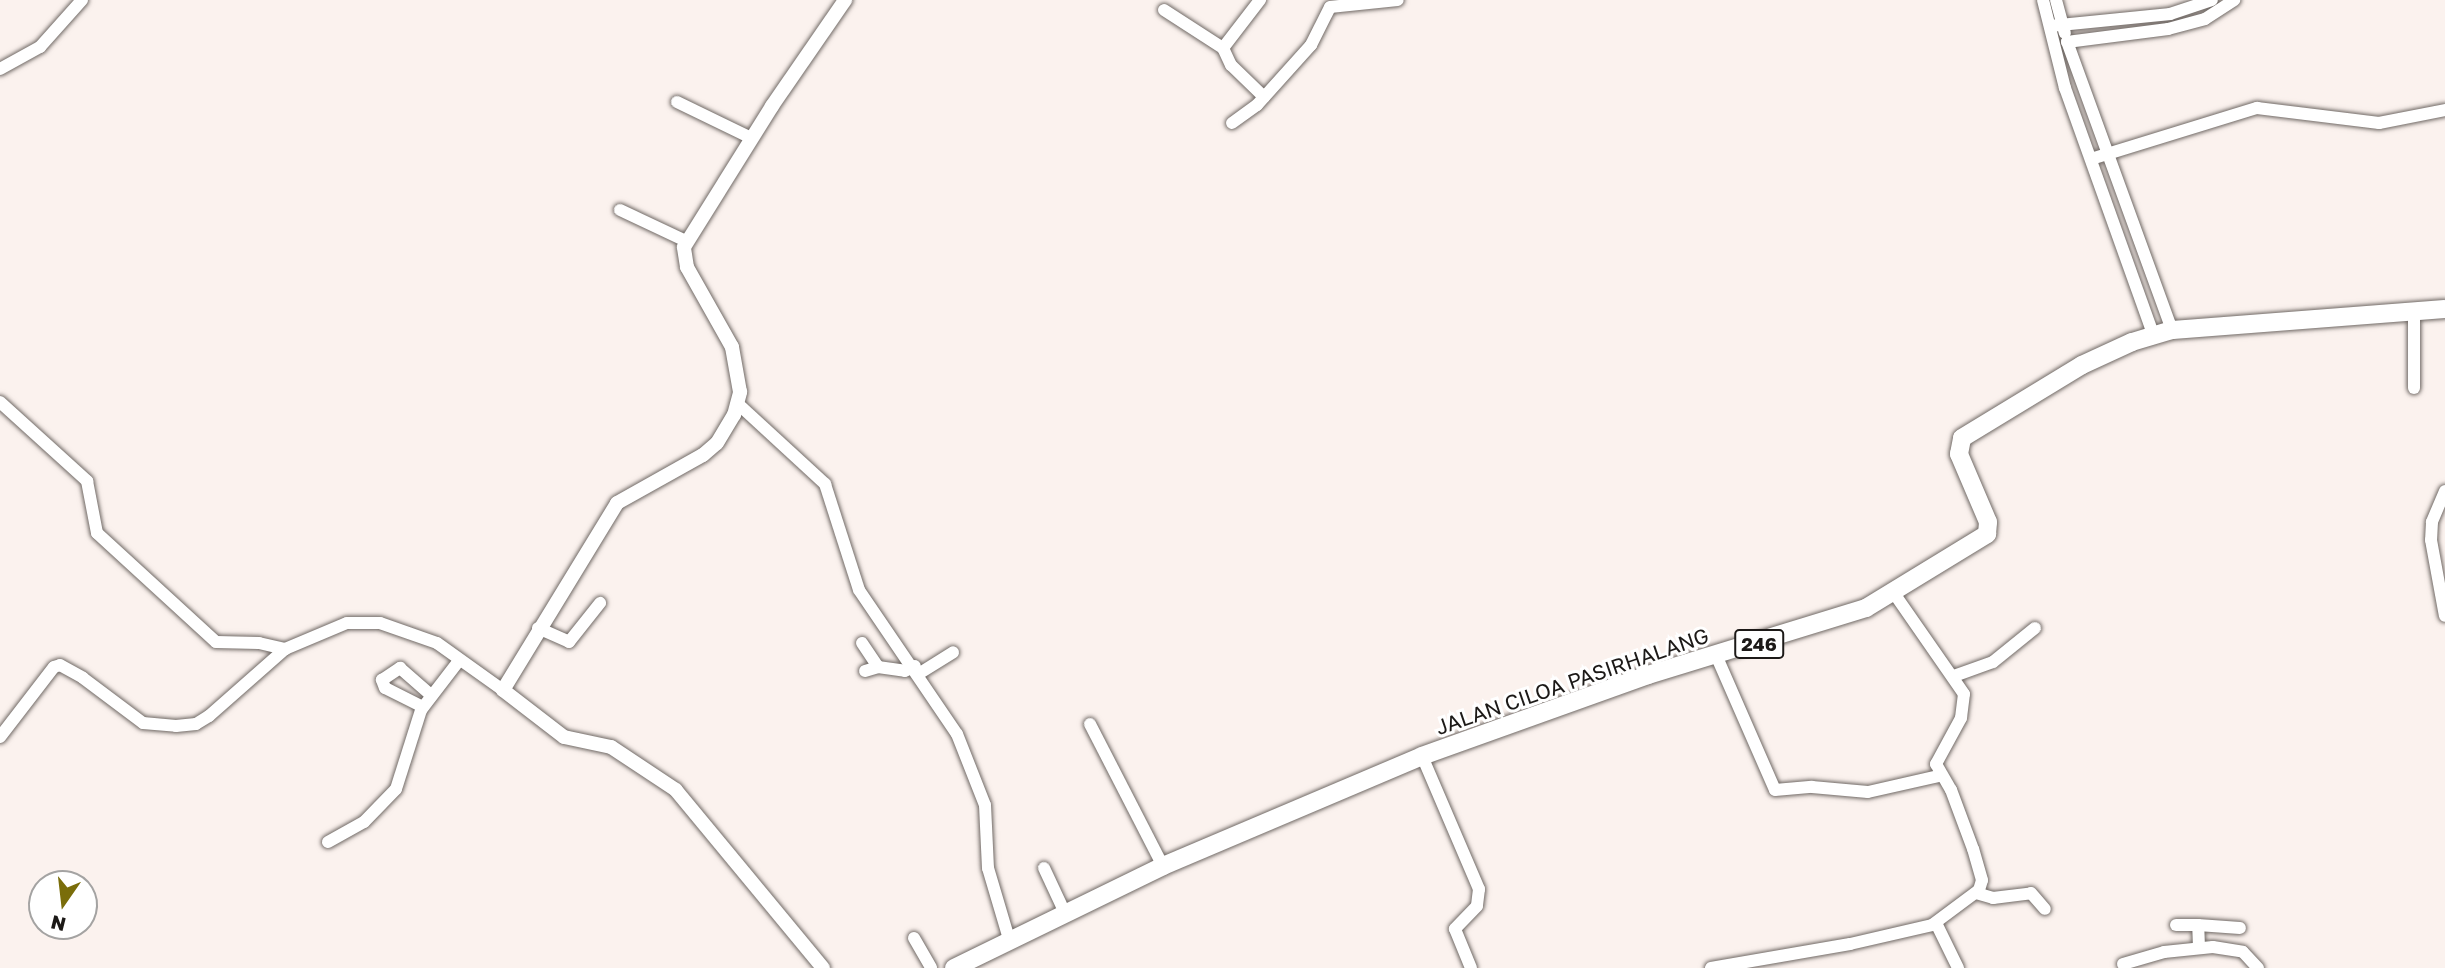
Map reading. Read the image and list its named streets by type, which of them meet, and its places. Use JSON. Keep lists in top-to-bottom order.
{
  "streets": {
    "main road": ["246", "JALAN CILOA PASIRHALANG"]
  },
  "north": "bottom"
}
